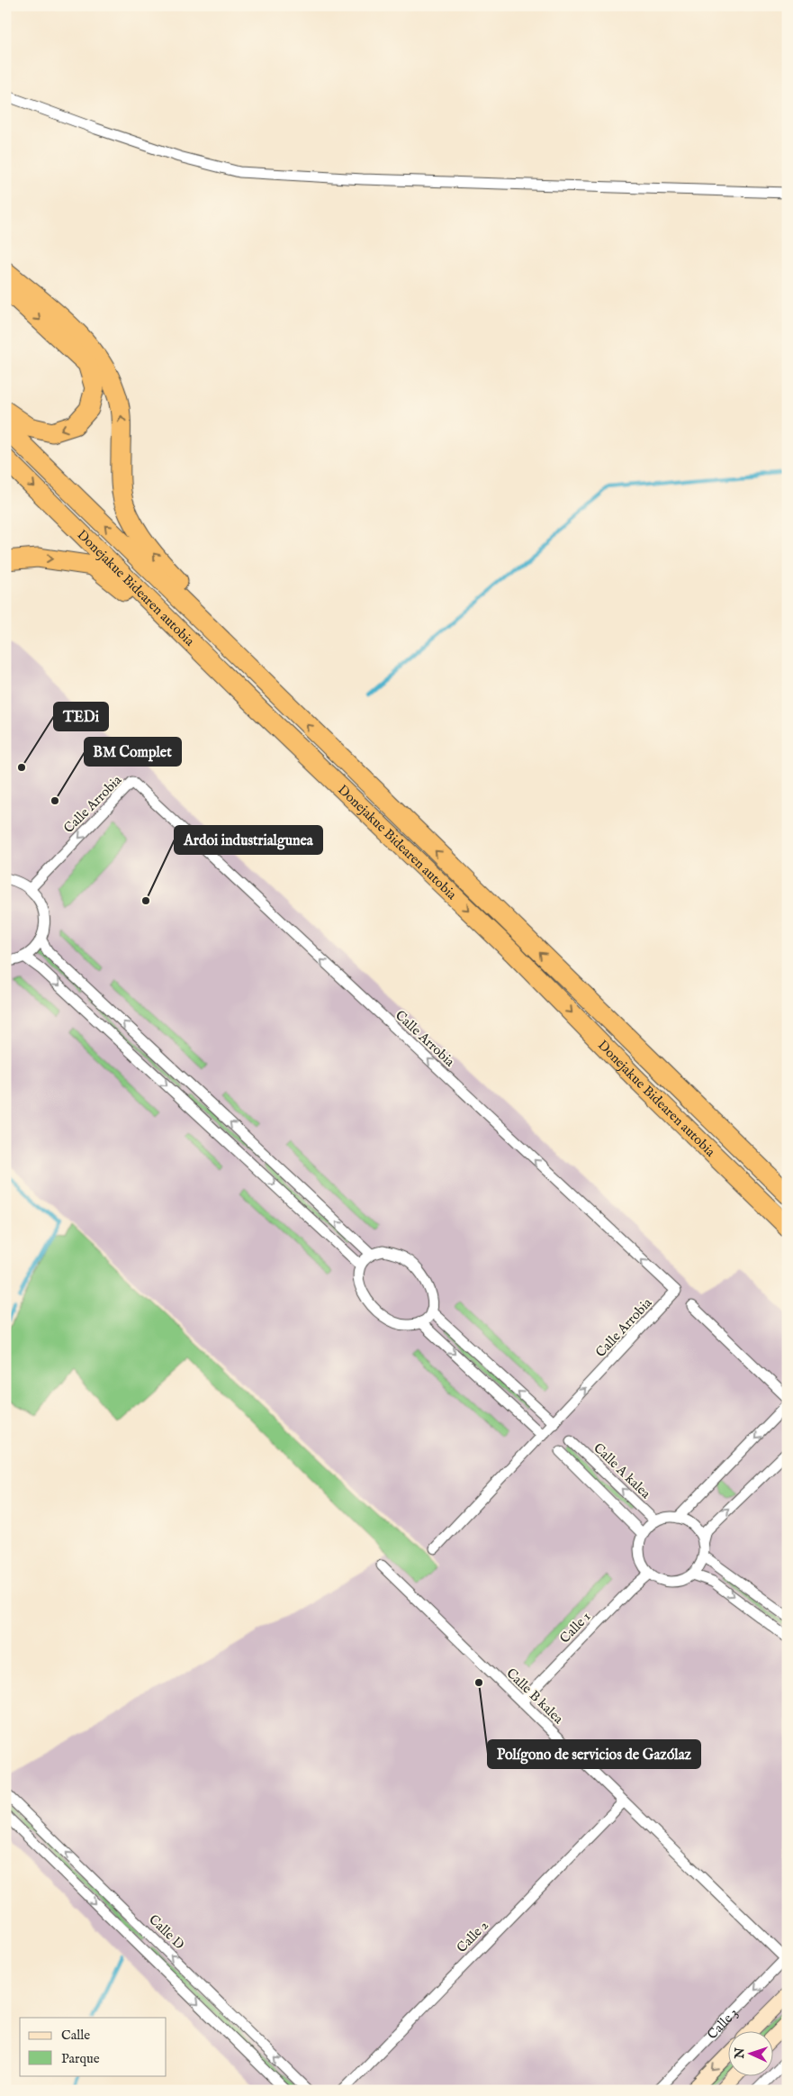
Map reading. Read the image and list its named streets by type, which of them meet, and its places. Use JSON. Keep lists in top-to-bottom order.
{
  "streets": {
    "highway": ["Donejakue Bidearen autobia"],
    "street": [
      "Calle Arrobia",
      "Calle A kalea",
      "Calle 1",
      "Calle B kalea",
      "Calle D",
      "Calle 2",
      "Calle 3"
    ]
  },
  "crossings": [
    ["Calle A kalea", "Calle 1"],
    ["Calle 1", "Calle B kalea"],
    ["Calle B kalea", "Calle 2"],
    ["Calle B kalea", "Calle 3"]
  ],
  "places": [
    "TEDi",
    "BM Complet",
    "Ardoi industrialgunea",
    "Polígono de servicios de Gazólaz"
  ],
  "legend": ["Calle", "Parque"],
  "north": "left"
}
